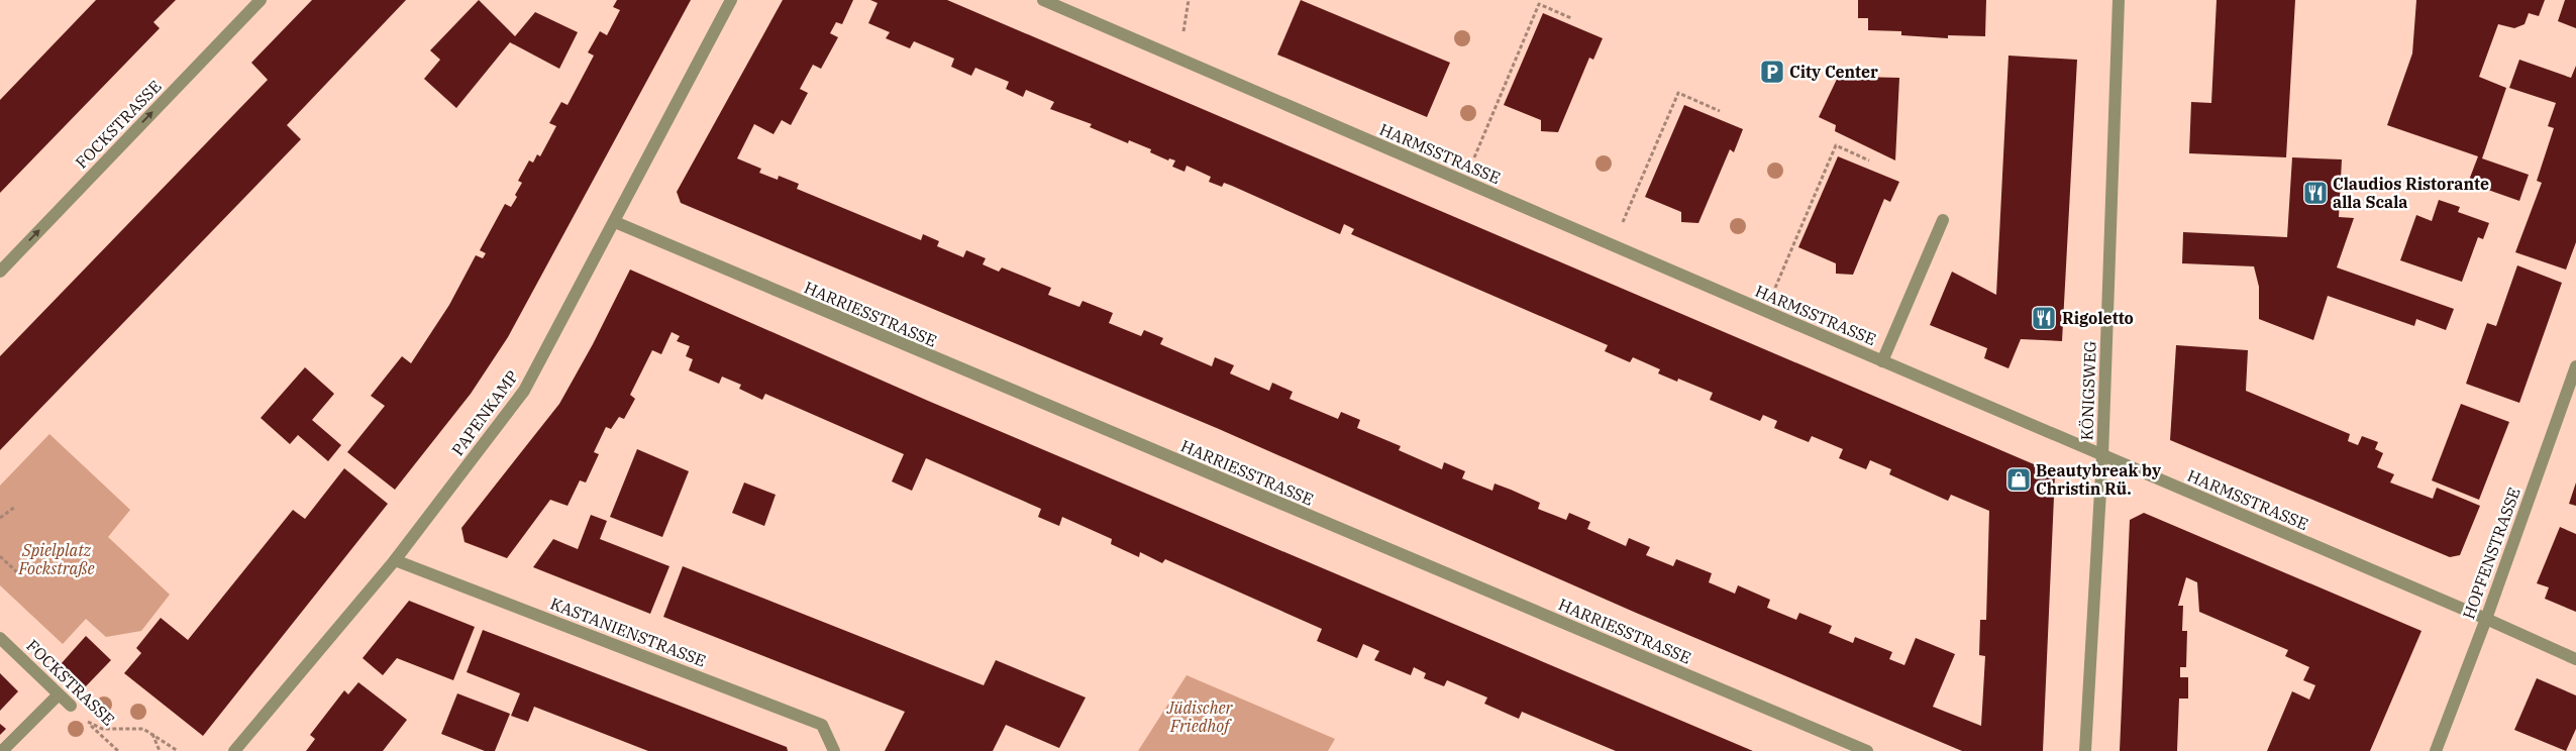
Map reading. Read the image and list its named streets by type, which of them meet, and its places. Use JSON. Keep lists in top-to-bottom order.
{
  "streets": {
    "street": [
      "FOCKSTRASSE",
      "HARMSSTRASSE",
      "HARRIESSTRASSE",
      "KÖNIGSWEG",
      "PAPENKAMP",
      "HOPFENSTRASSE",
      "KASTANIENSTRASSE"
    ]
  },
  "crossings": [
    ["HARMSSTRASSE", "KÖNIGSWEG"],
    ["HARMSSTRASSE", "HOPFENSTRASSE"],
    ["HARRIESSTRASSE", "PAPENKAMP"],
    ["PAPENKAMP", "KASTANIENSTRASSE"]
  ],
  "one_way": ["FOCKSTRASSE"],
  "parks": ["Spielplatz Fockstraße", "Jüdischer Friedhof"],
  "places": {
    "parking": ["City Center"],
    "restaurant": ["Claudios Ristorante alla Scala", "Rigoletto"],
    "shop": ["Beautybreak by Christin Rü."]
  }
}
